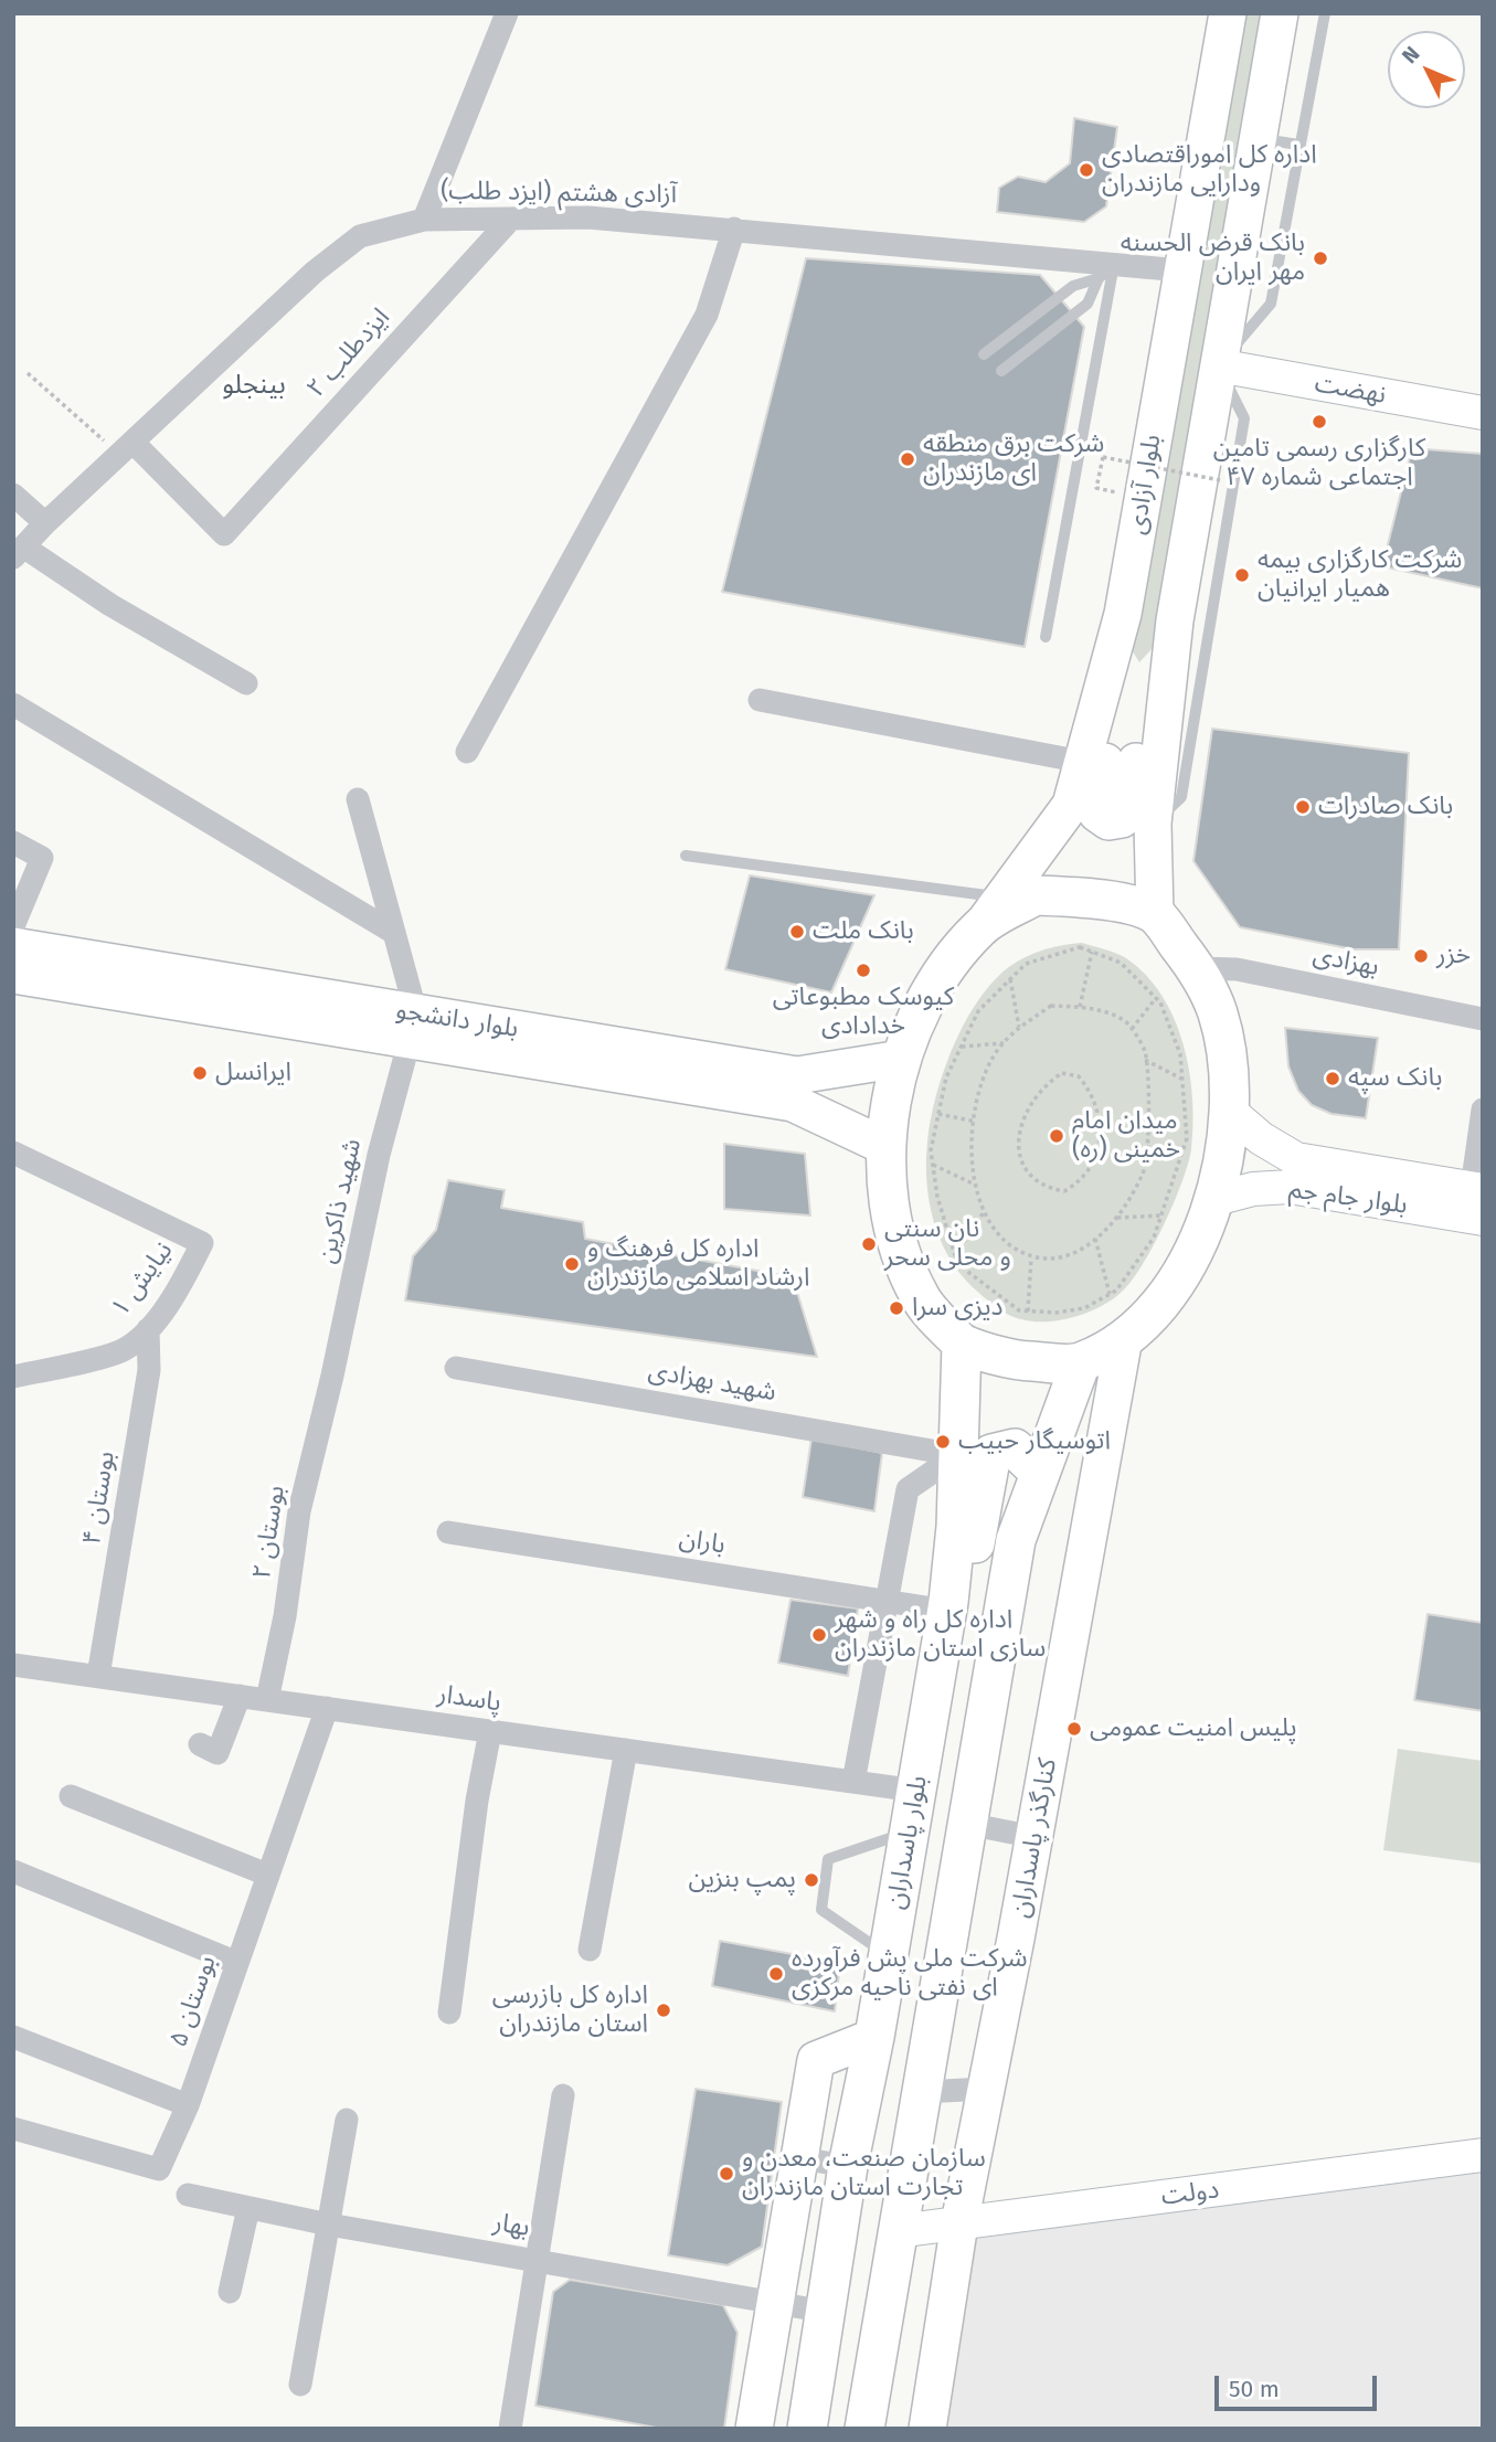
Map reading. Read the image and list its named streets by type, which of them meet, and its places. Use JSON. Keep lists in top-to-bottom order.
{
  "streets": {
    "highway": ["بلوار پاسداران"],
    "main road": [
      "نهضت",
      "بلوار آزادی",
      "بلوار دانشجو",
      "بلوار جام جم",
      "کنارگذر پاسداران",
      "دولت"
    ],
    "street": [
      "آزادی هشتم (ایزد طلب)",
      "ایزدطلب ۲",
      "بهزادی",
      "شهید ذاکرین",
      "نیایش ۱",
      "شهید بهزادی",
      "بوستان ۴",
      "بوستان ۲",
      "باران",
      "پاسدار",
      "بوستان ۵",
      "بهار"
    ]
  },
  "crossings": [
    ["آزادی هشتم (ایزد طلب)", "ایزدطلب ۲"],
    ["آزادی هشتم (ایزد طلب)", "بلوار آزادی"],
    ["نهضت", "بلوار آزادی"],
    ["بلوار دانشجو", "شهید ذاکرین"],
    ["شهید ذاکرین", "بوستان ۲"],
    ["نیایش ۱", "بوستان ۴"],
    ["شهید بهزادی", "بلوار پاسداران"],
    ["بوستان ۴", "پاسدار"],
    ["بوستان ۲", "پاسدار"],
    ["باران", "بلوار پاسداران"],
    ["پاسدار", "بلوار پاسداران"],
    ["پاسدار", "بوستان ۵"],
    ["کنارگذر پاسداران", "دولت"],
    ["بلوار پاسداران", "بهار"]
  ],
  "districts": ["بینجلو"],
  "places": [
    "اداره کل اموراقتصادی ودارایی مازندران",
    "بانک قرض الحسنه مهر ایران",
    "کارگزاری رسمی تامین اجتماعی شماره ۴۷",
    "شرکت برق منطقه ای مازندران",
    "شرکت کارگزاری بیمه همیار ایرانیان",
    "بانک صادرات",
    "بانک ملت",
    "خزر",
    "کیوسک مطبوعاتی خدادادی",
    "ایرانسل",
    "بانک سپه",
    "میدان امام خمینی (ره)",
    "نان سنتی و محلی سحر",
    "اداره کل فرهنگ و ارشاد اسلامی مازندران",
    "دیزی سرا",
    "اتوسیگار حبیب",
    "اداره کل راه و شهر سازی استان مازندران",
    "پلیس امنیت عمومی",
    "پمپ بنزین",
    "شرکت ملی پش فرآورده ای نفتی ناحیه مرکزی",
    "اداره کل بازرسی استان مازندران",
    "سازمان صنعت، معدن و تجارت استان مازندران"
  ],
  "scale_bar": "50 m",
  "north": "top left"
}
